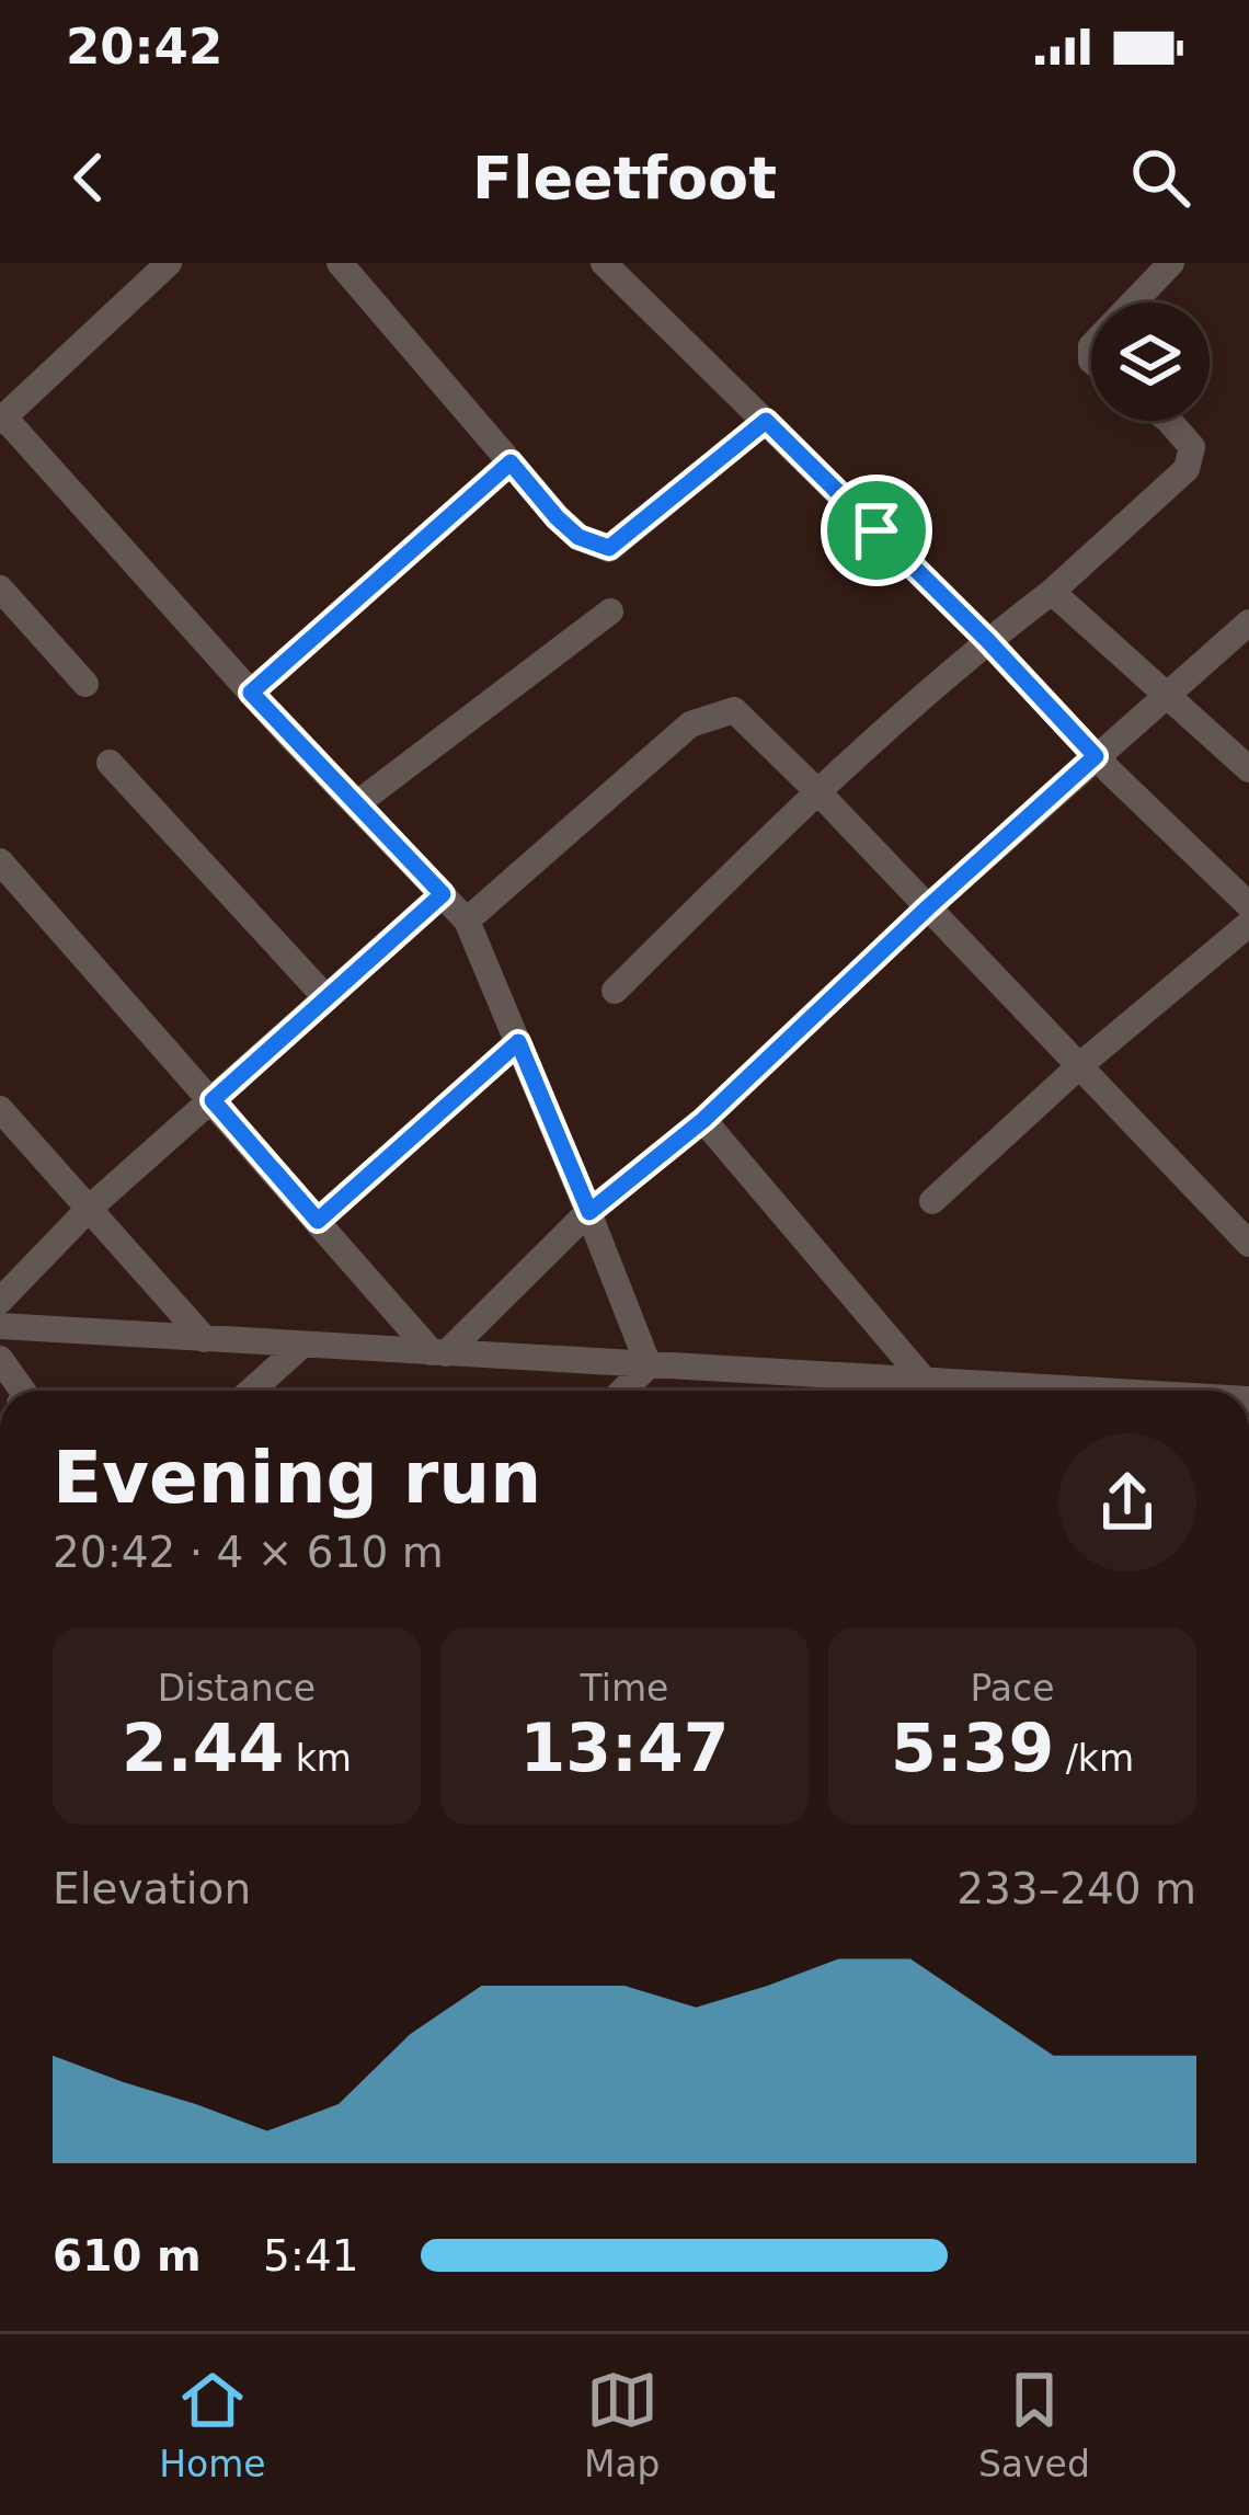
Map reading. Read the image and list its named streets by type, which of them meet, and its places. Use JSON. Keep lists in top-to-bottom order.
{
  "page": {
    "status": "20:42",
    "header": "Fleetfoot",
    "heading": ["Evening run", "20:42 · 4 × 610 m"],
    "stats": [
      ["Distance", "2.44 km"],
      ["Time", "13:47"],
      ["Pace", "5:39 /km"]
    ],
    "chart": ["Elevation", "233–240 m"],
    "list": [
      {
        "name": "610 m",
        "note": "5:41"
      }
    ],
    "tabs": ["Home", "Map", "Saved"]
  }
}
